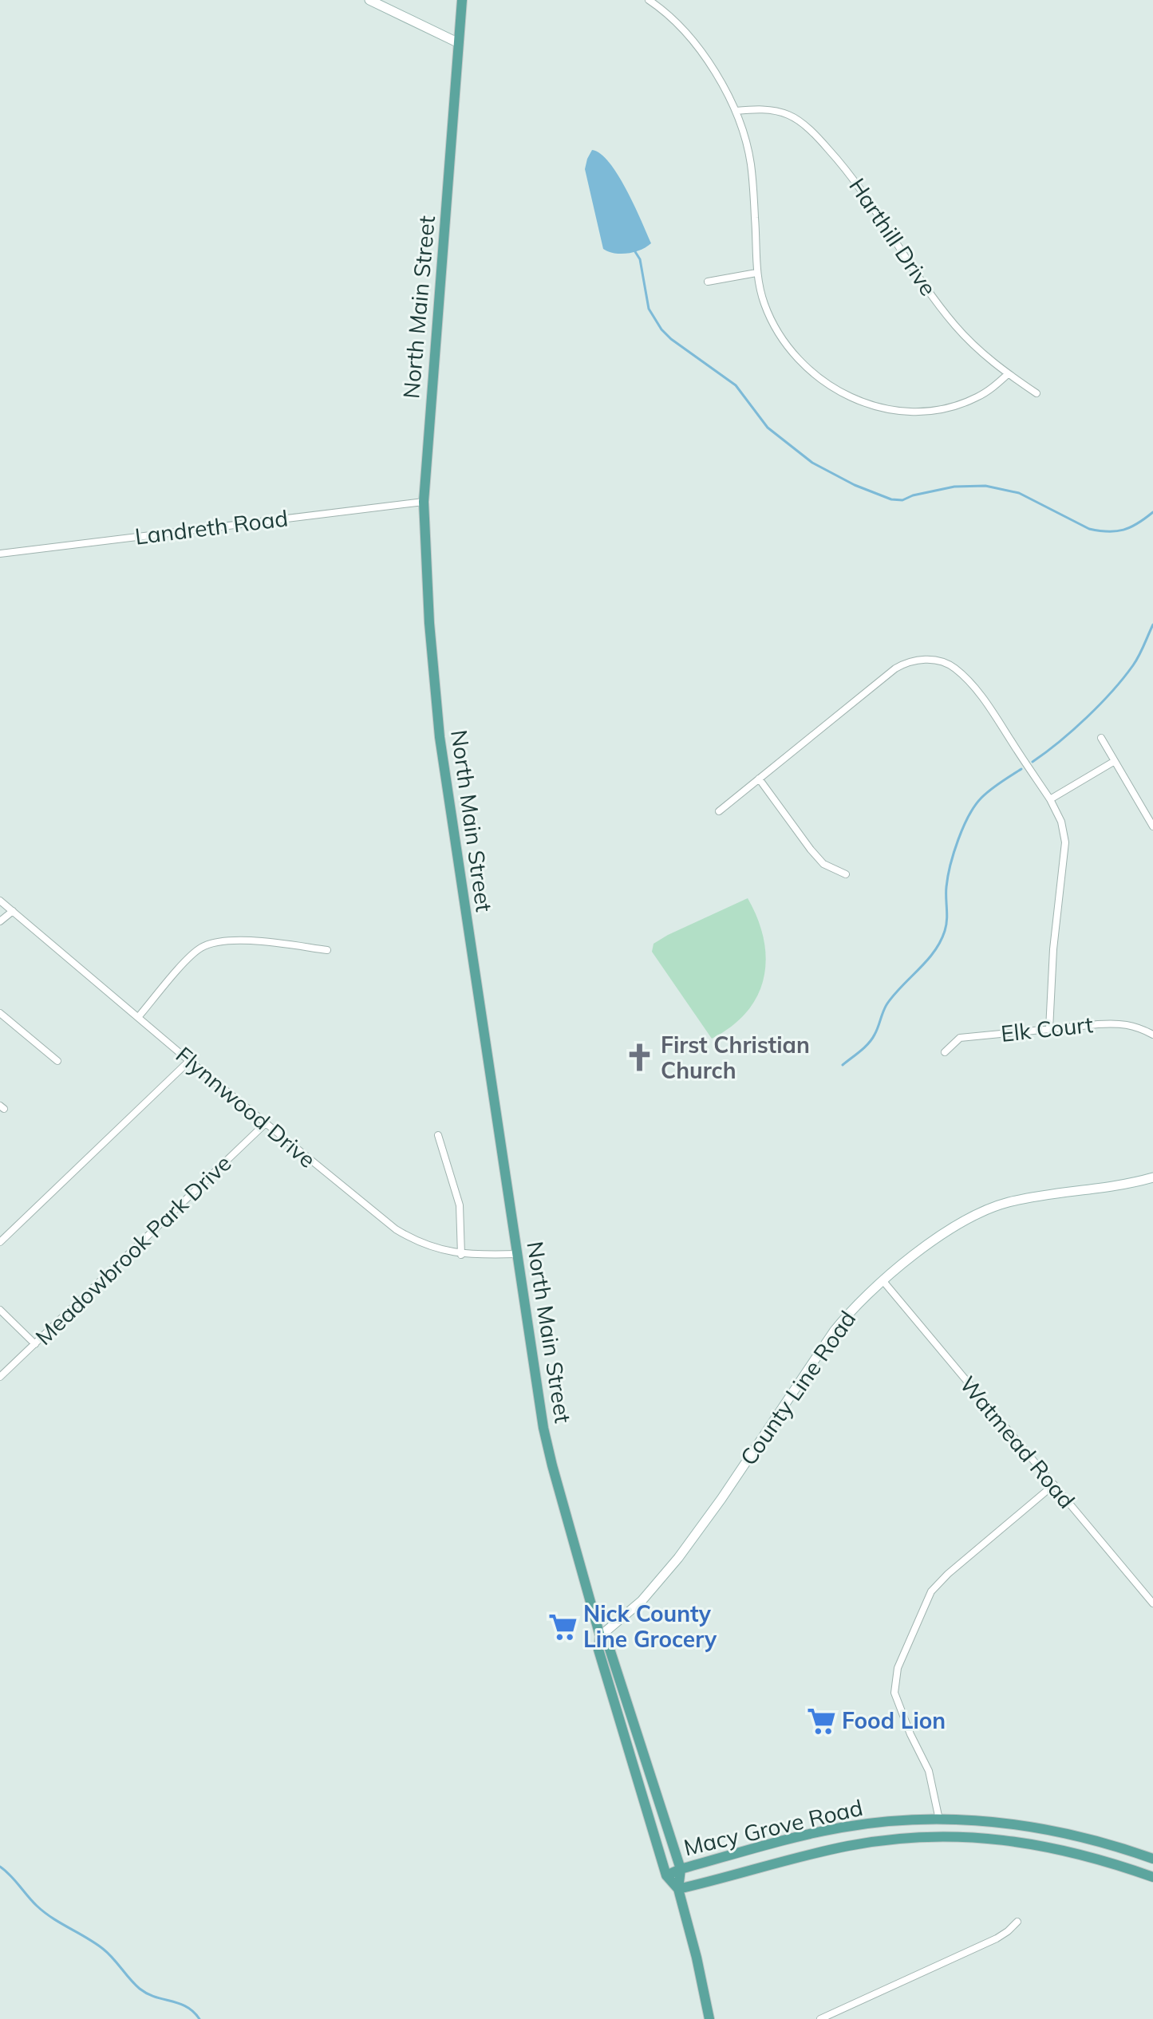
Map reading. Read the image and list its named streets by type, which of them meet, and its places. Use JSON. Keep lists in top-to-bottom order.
{
  "streets": {
    "main road": ["North Main Street", "Macy Grove Road"],
    "street": [
      "Harthill Drive",
      "Landreth Road",
      "Elk Court",
      "Flynnwood Drive",
      "Meadowbrook Park Drive",
      "County Line Road",
      "Watmead Road"
    ]
  },
  "crossings": [
    ["North Main Street", "Landreth Road"],
    ["North Main Street", "Flynnwood Drive"],
    ["North Main Street", "County Line Road"],
    ["North Main Street", "Macy Grove Road"],
    ["Flynnwood Drive", "Meadowbrook Park Drive"],
    ["County Line Road", "Watmead Road"]
  ],
  "places": {
    "church": ["First Christian Church"],
    "supermarket": ["Nick County Line Grocery", "Food Lion"]
  }
}
